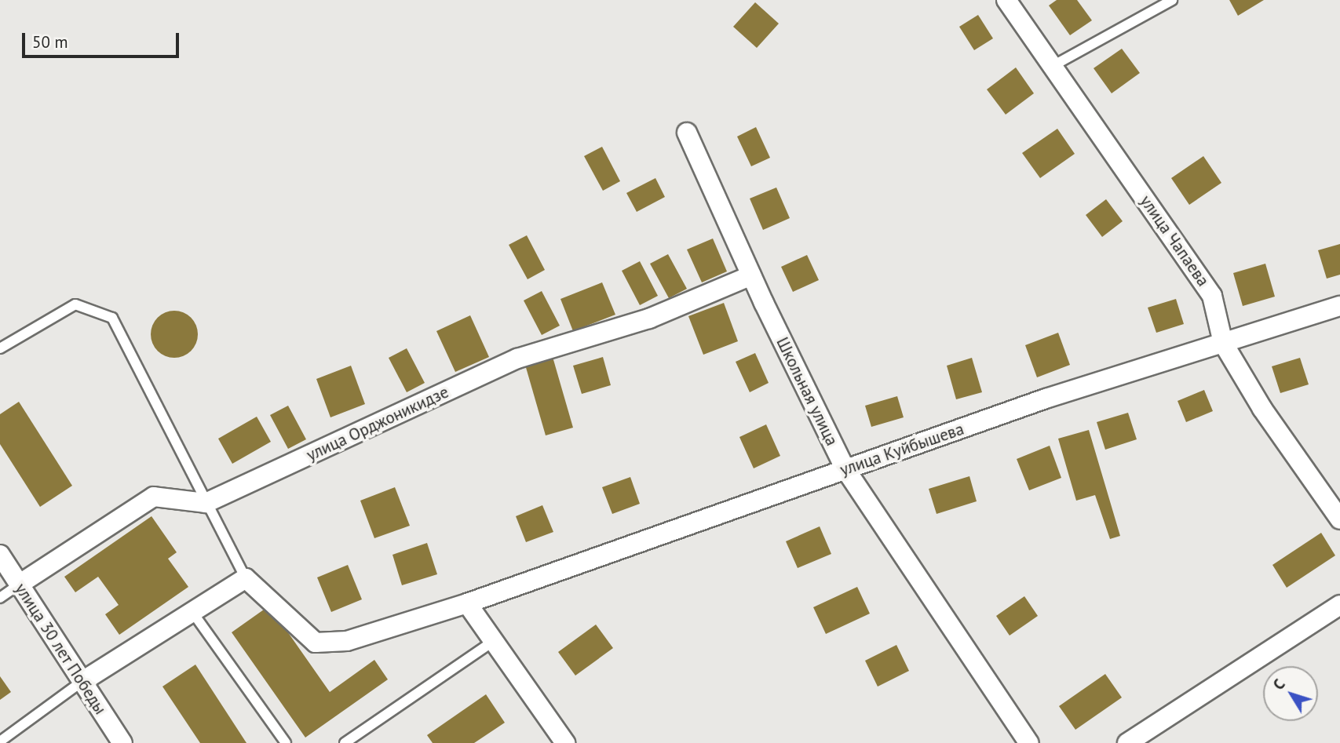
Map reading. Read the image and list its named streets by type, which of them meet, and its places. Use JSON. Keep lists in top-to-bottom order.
{
  "streets": {
    "street": [
      "улица Чапаева",
      "Школьная улица",
      "улица Орджоникидзе",
      "улица Куйбышева",
      "улица 30 лет Победы"
    ]
  },
  "crossings": [
    ["улица Чапаева", "улица Куйбышева"],
    ["Школьная улица", "улица Орджоникидзе"],
    ["Школьная улица", "улица Куйбышева"]
  ],
  "scale_bar": "50 m",
  "north": "top left"
}
